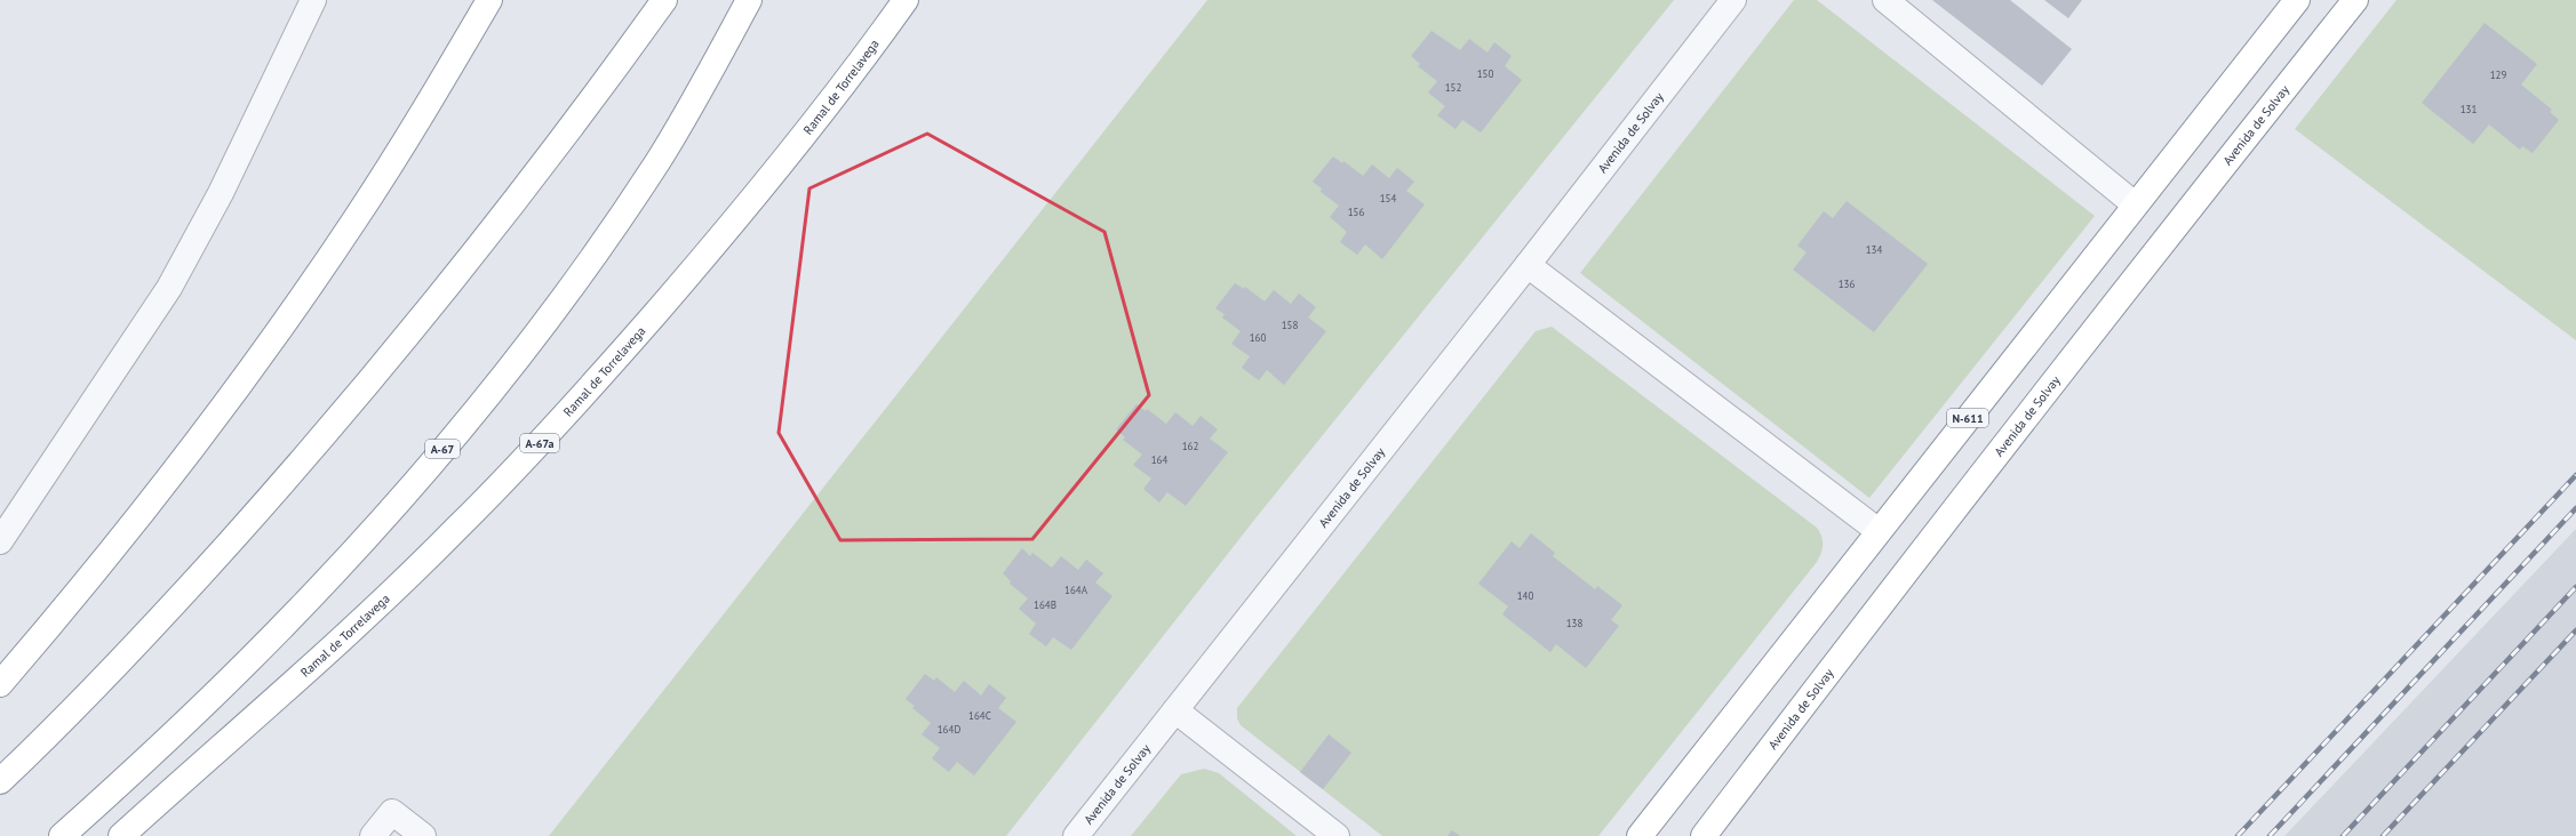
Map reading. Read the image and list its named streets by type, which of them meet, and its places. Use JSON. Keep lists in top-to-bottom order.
{
  "streets": {
    "highway": [
      "Ramal de Torrelavega",
      "Avenida de Solvay",
      "N-611",
      "A-67a",
      "A-67"
    ]
  },
  "house_numbers": [
    "150",
    "129",
    "152",
    "131",
    "154",
    "156",
    "134",
    "136",
    "158",
    "160",
    "162",
    "164",
    "164A",
    "140",
    "164B",
    "138",
    "164C",
    "164D"
  ]
}
